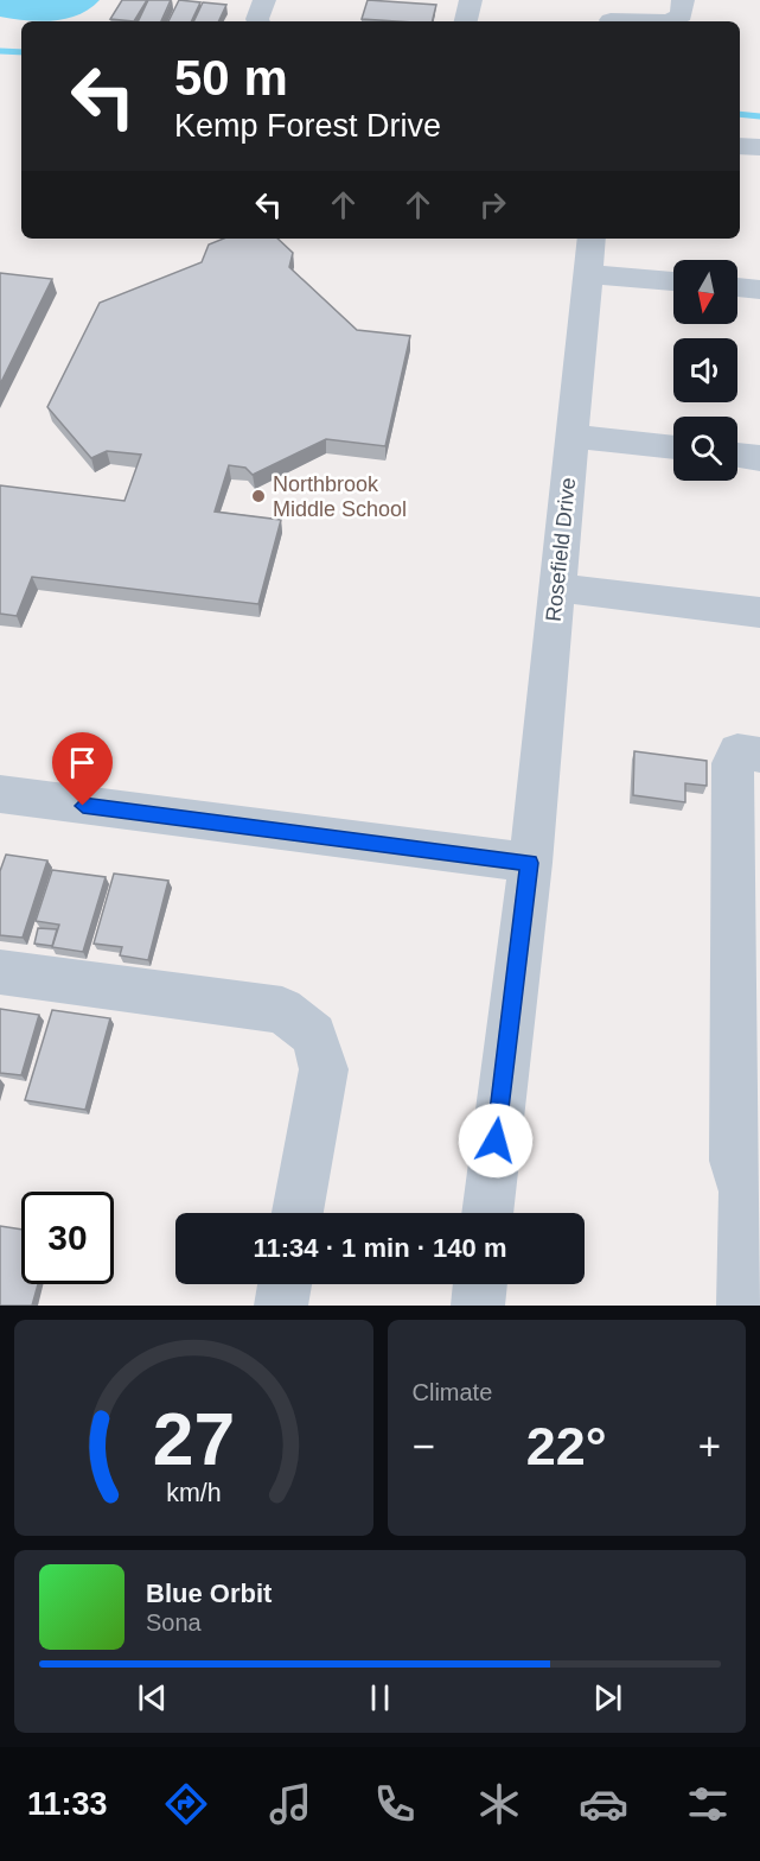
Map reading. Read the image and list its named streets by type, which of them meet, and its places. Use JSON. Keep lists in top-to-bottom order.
{
  "streets": {
    "street": ["Rosefield Drive"]
  },
  "places": ["Northbrook Middle School"],
  "north": "bottom",
  "page": {
    "turn": ["50 m", "Kemp Forest Drive"],
    "limit": "30",
    "trip": "11:34 · 1 min · 140 m",
    "tile": "Climate",
    "heat": ["−", "22°", "+"],
    "song": ["Blue Orbit", "Sona"],
    "tabs": "11:33",
    "gauge": ["27", "km/h"]
  }
}
